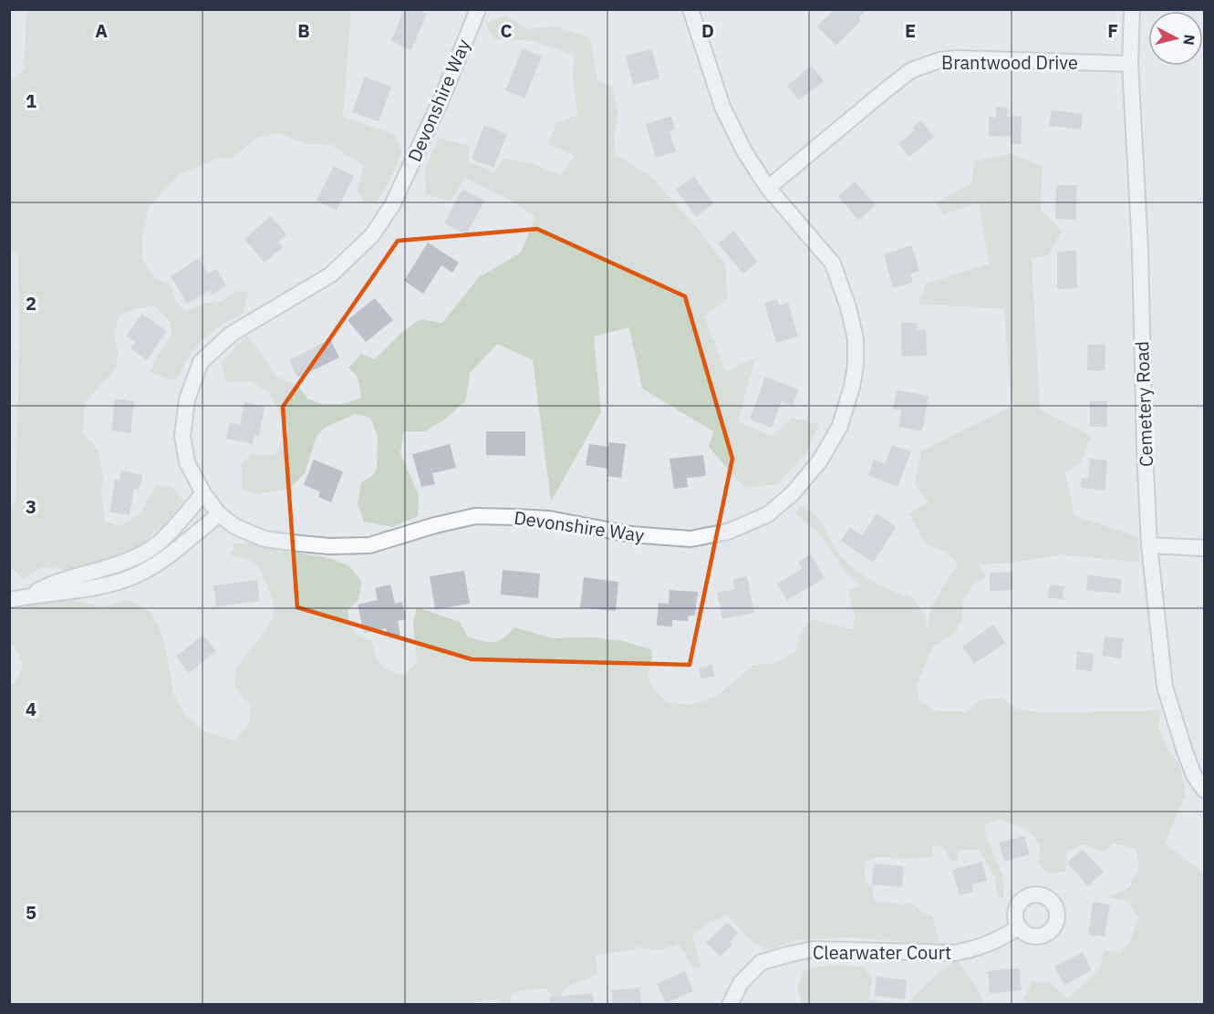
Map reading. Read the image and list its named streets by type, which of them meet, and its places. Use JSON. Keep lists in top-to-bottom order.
{
  "streets": {
    "street": [
      "Brantwood Drive",
      "Devonshire Way",
      "Cemetery Road",
      "Clearwater Court"
    ]
  },
  "crossings": [
    ["Brantwood Drive", "Devonshire Way"],
    ["Brantwood Drive", "Cemetery Road"]
  ],
  "north": "right",
  "grid": {
    "columns": [
      "A",
      "B",
      "C",
      "D",
      "E",
      "F"
    ],
    "rows": [
      "1",
      "2",
      "3",
      "4",
      "5"
    ]
  }
}
